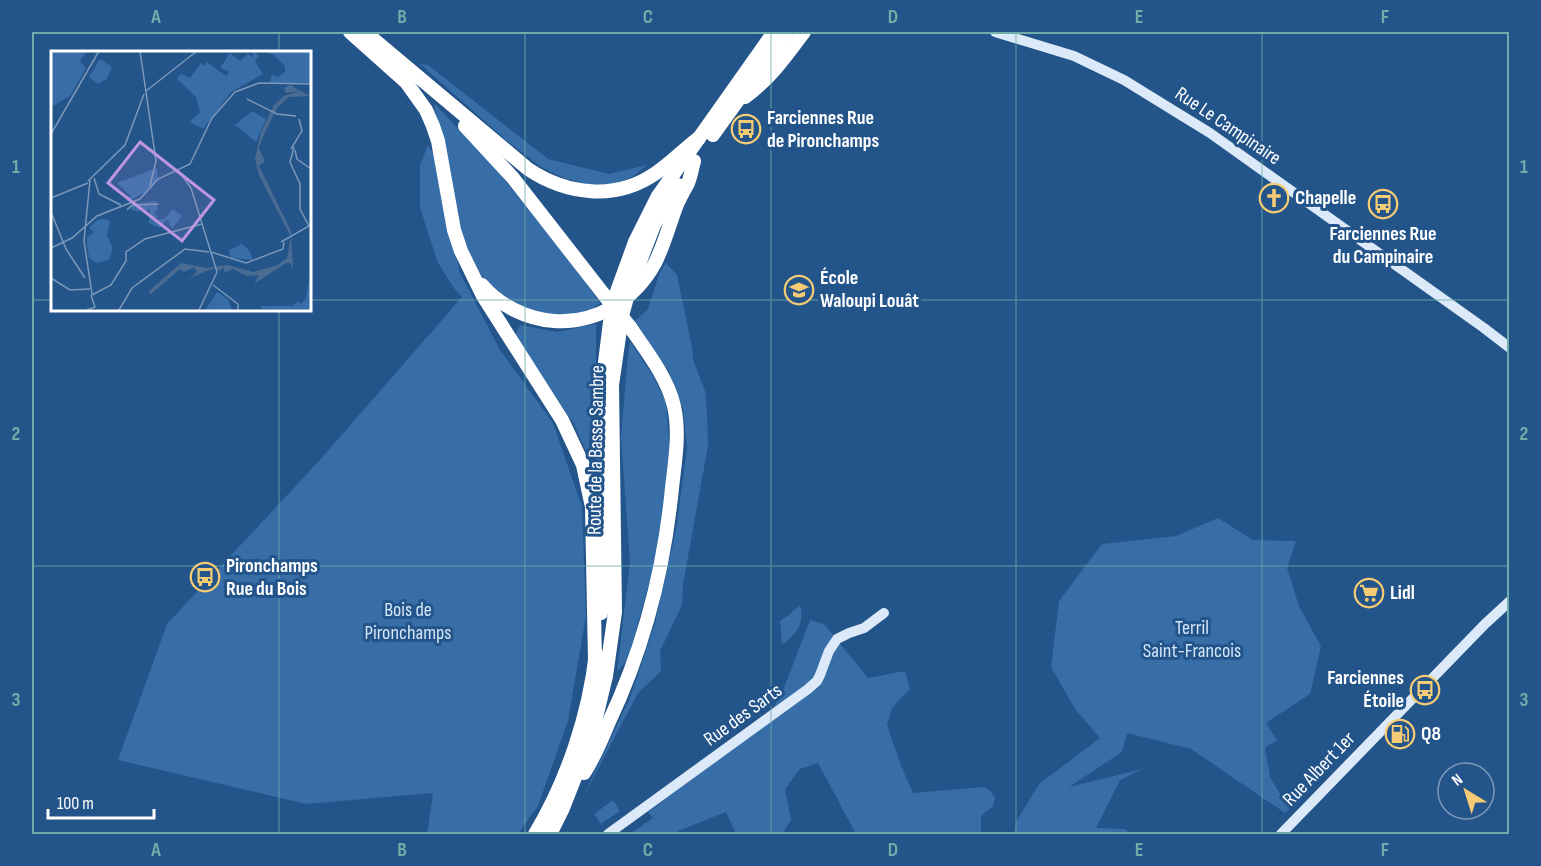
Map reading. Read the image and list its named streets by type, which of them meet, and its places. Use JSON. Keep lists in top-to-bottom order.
{
  "streets": {
    "highway": ["Route de la Basse Sambre"],
    "main road": ["Rue Le Campinaire", "Rue des Sarts", "Rue Albert 1er"]
  },
  "parks": ["Bois de Pironchamps", "Terril Saint-Francois"],
  "places": {
    "bus stop": [
      "Farciennes Rue de Pironchamps",
      "Farciennes Rue du Campinaire",
      "Pironchamps Rue du Bois",
      "Farciennes Étoile"
    ],
    "church": ["Chapelle"],
    "school or university": ["École Waloupi Louât"],
    "supermarket": ["Lidl"],
    "fuel station": ["Q8"]
  },
  "scale_bar": "100 m",
  "north": "top left",
  "grid": {
    "columns": [
      "A",
      "B",
      "C",
      "D",
      "E",
      "F"
    ],
    "rows": ["1", "2", "3"]
  }
}
